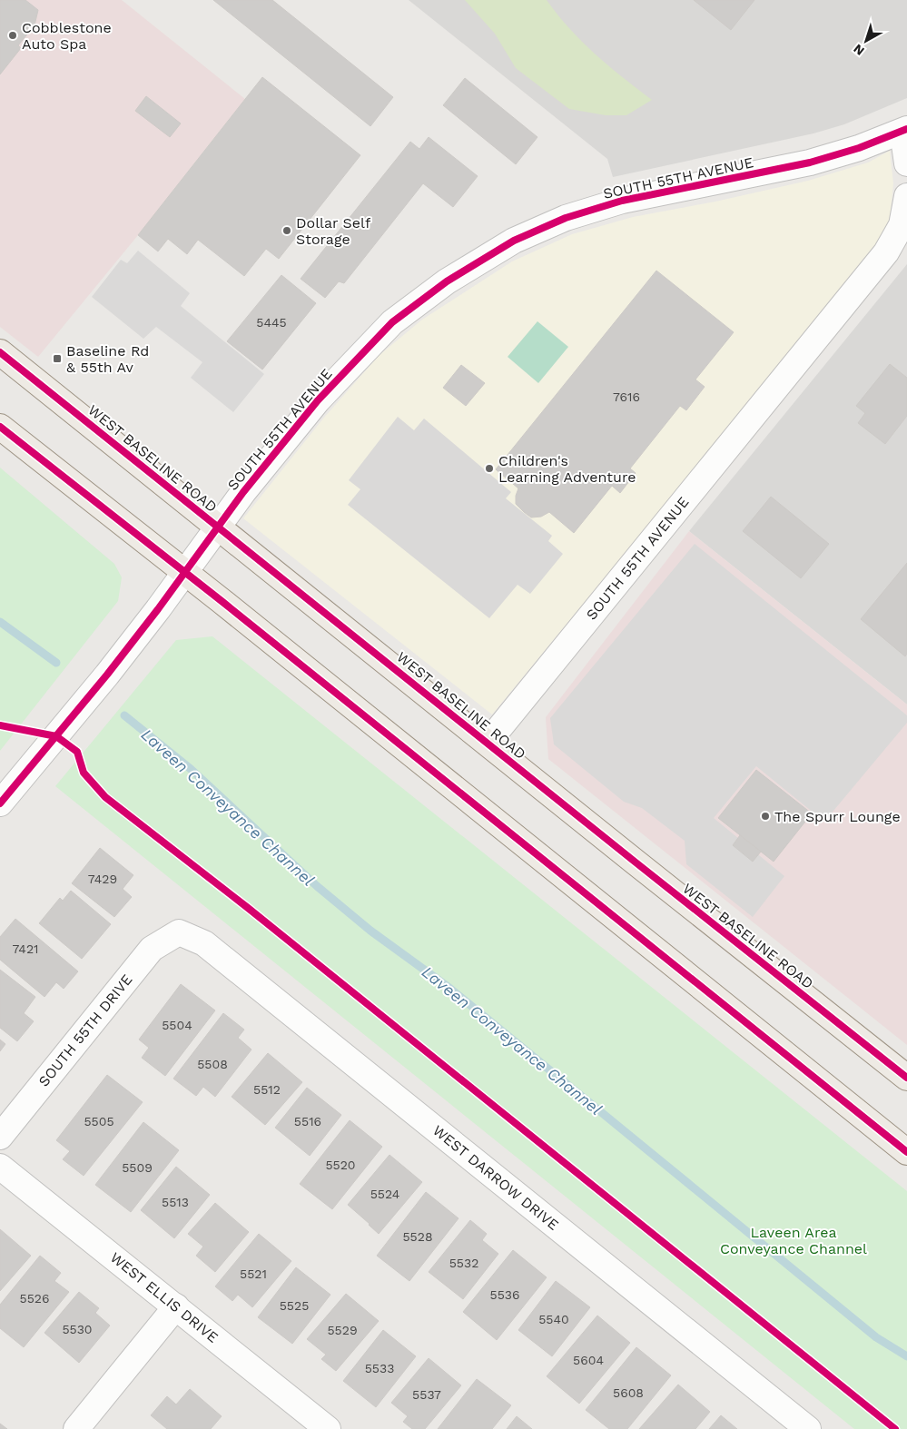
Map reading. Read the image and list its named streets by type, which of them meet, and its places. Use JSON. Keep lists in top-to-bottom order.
{
  "streets": {
    "main road": ["WEST BASELINE ROAD"],
    "street": [
      "SOUTH 55TH AVENUE",
      "SOUTH 55TH DRIVE",
      "WEST DARROW DRIVE",
      "WEST ELLIS DRIVE"
    ]
  },
  "crossings": [
    ["SOUTH 55TH AVENUE", "WEST BASELINE ROAD"],
    ["SOUTH 55TH DRIVE", "WEST DARROW DRIVE"]
  ],
  "water": ["Laveen Conveyance Channel"],
  "parks": ["Laveen Area Conveyance Channel"],
  "places": {
    "other": [
      "Cobblestone Auto Spa",
      "Dollar Self Storage",
      "Children's Learning Adventure",
      "The Spurr Lounge"
    ],
    "transit": ["Baseline Rd & 55th Av"]
  },
  "house_numbers": [
    "5445",
    "7616",
    "7429",
    "7421",
    "5504",
    "5508",
    "5512",
    "5505",
    "5516",
    "5520",
    "5509",
    "5524",
    "5513",
    "5528",
    "5532",
    "5521",
    "5536",
    "5526",
    "5525",
    "5540",
    "5530",
    "5529",
    "5604",
    "5533",
    "5608",
    "5537"
  ],
  "north": "bottom left"
}
